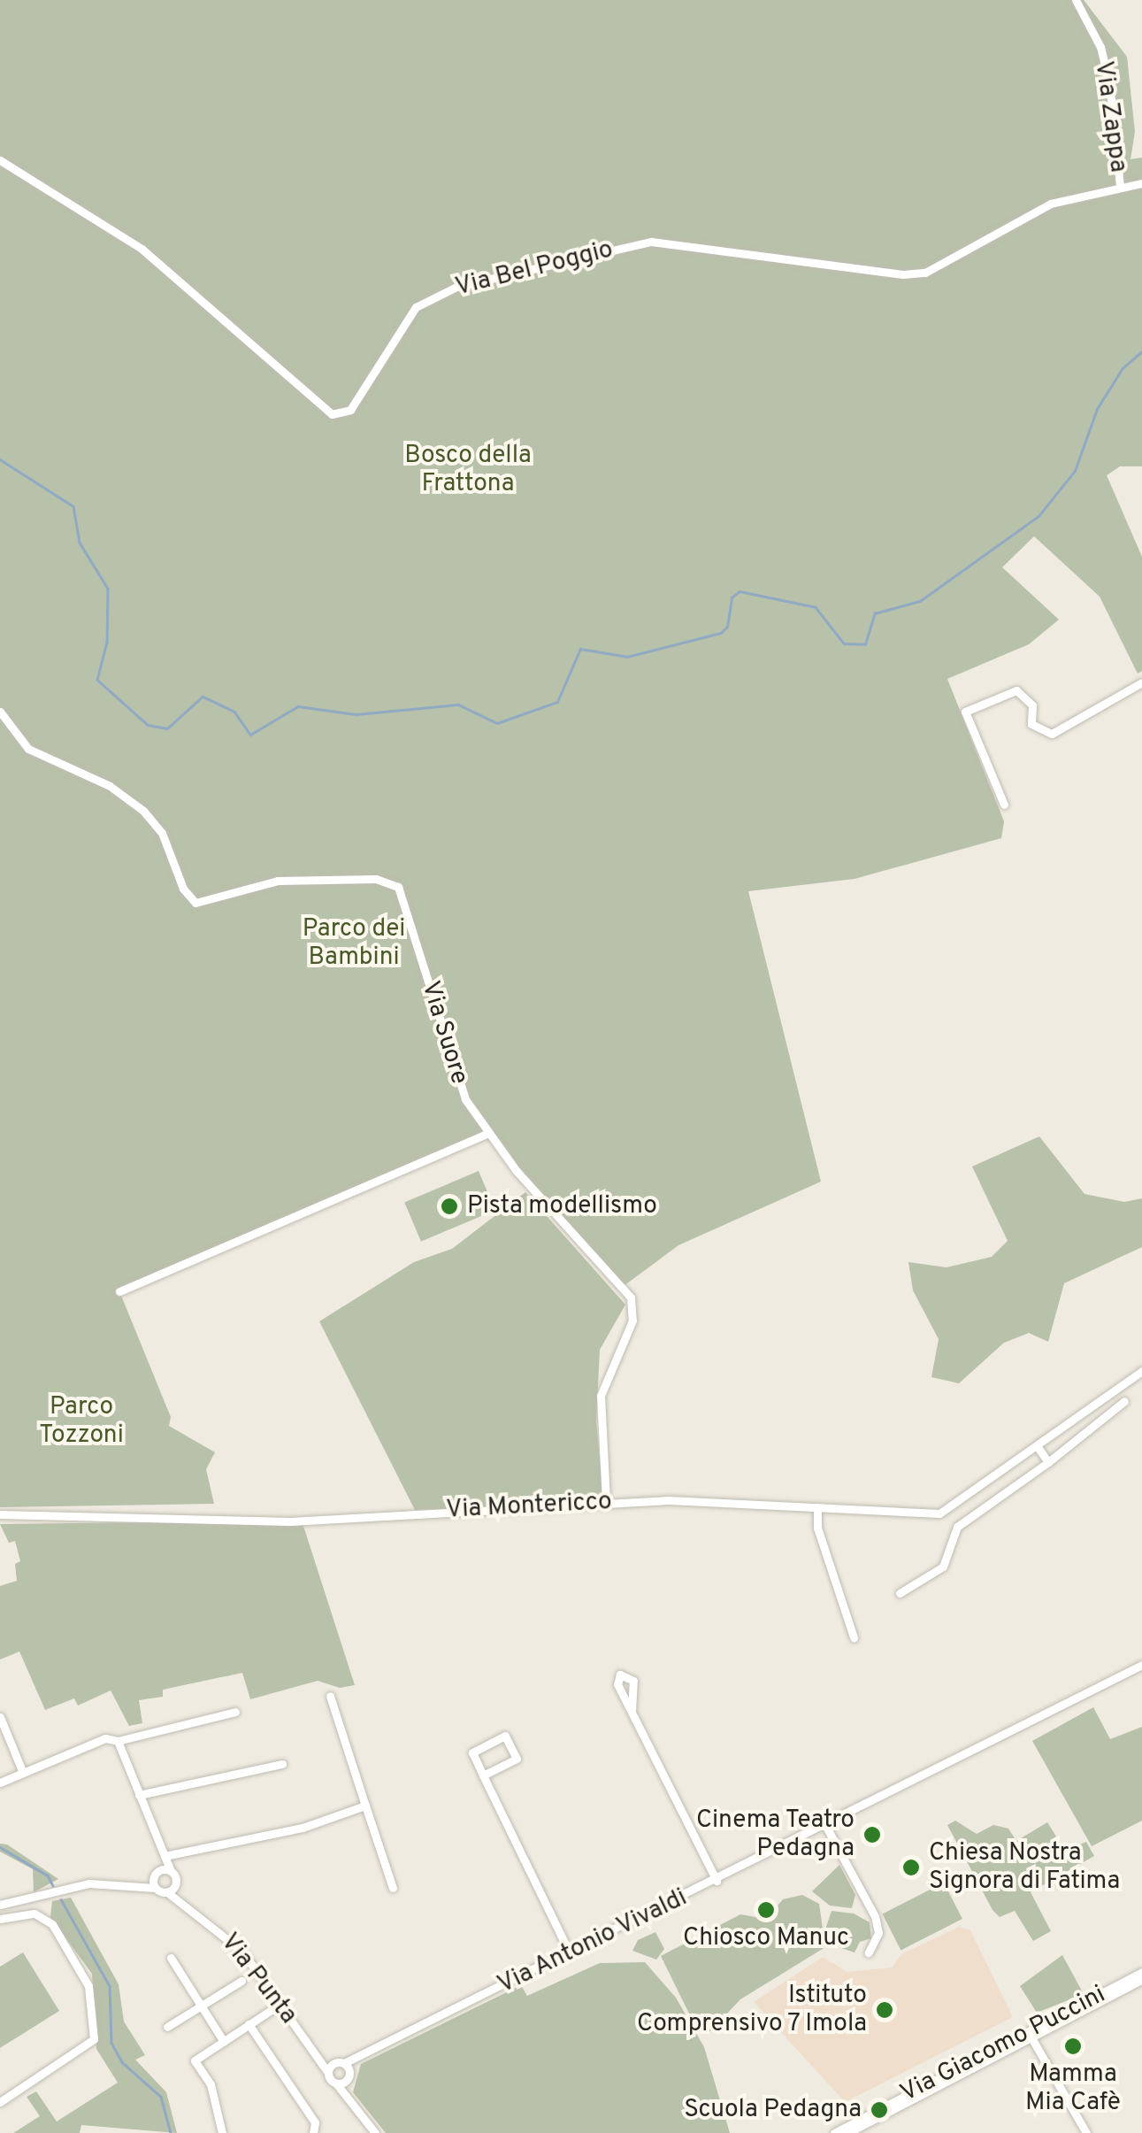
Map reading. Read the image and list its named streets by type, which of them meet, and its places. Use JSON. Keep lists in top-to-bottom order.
{
  "streets": {
    "street": [
      "Via Zappa",
      "Via Bel Poggio",
      "Via Suore",
      "Via Montericco",
      "Via Antonio Vivaldi",
      "Via Punta",
      "Via Giacomo Puccini"
    ]
  },
  "crossings": [
    ["Via Zappa", "Via Bel Poggio"],
    ["Via Suore", "Via Montericco"]
  ],
  "parks": ["Bosco della Frattona", "Parco dei Bambini", "Parco Tozzoni"],
  "places": [
    "Pista modellismo",
    "Cinema Teatro Pedagna",
    "Chiesa Nostra Signora di Fatima",
    "Chiosco Manuc",
    "Istituto Comprensivo 7 Imola",
    "Mamma Mia Cafè",
    "Scuola Pedagna"
  ]
}
